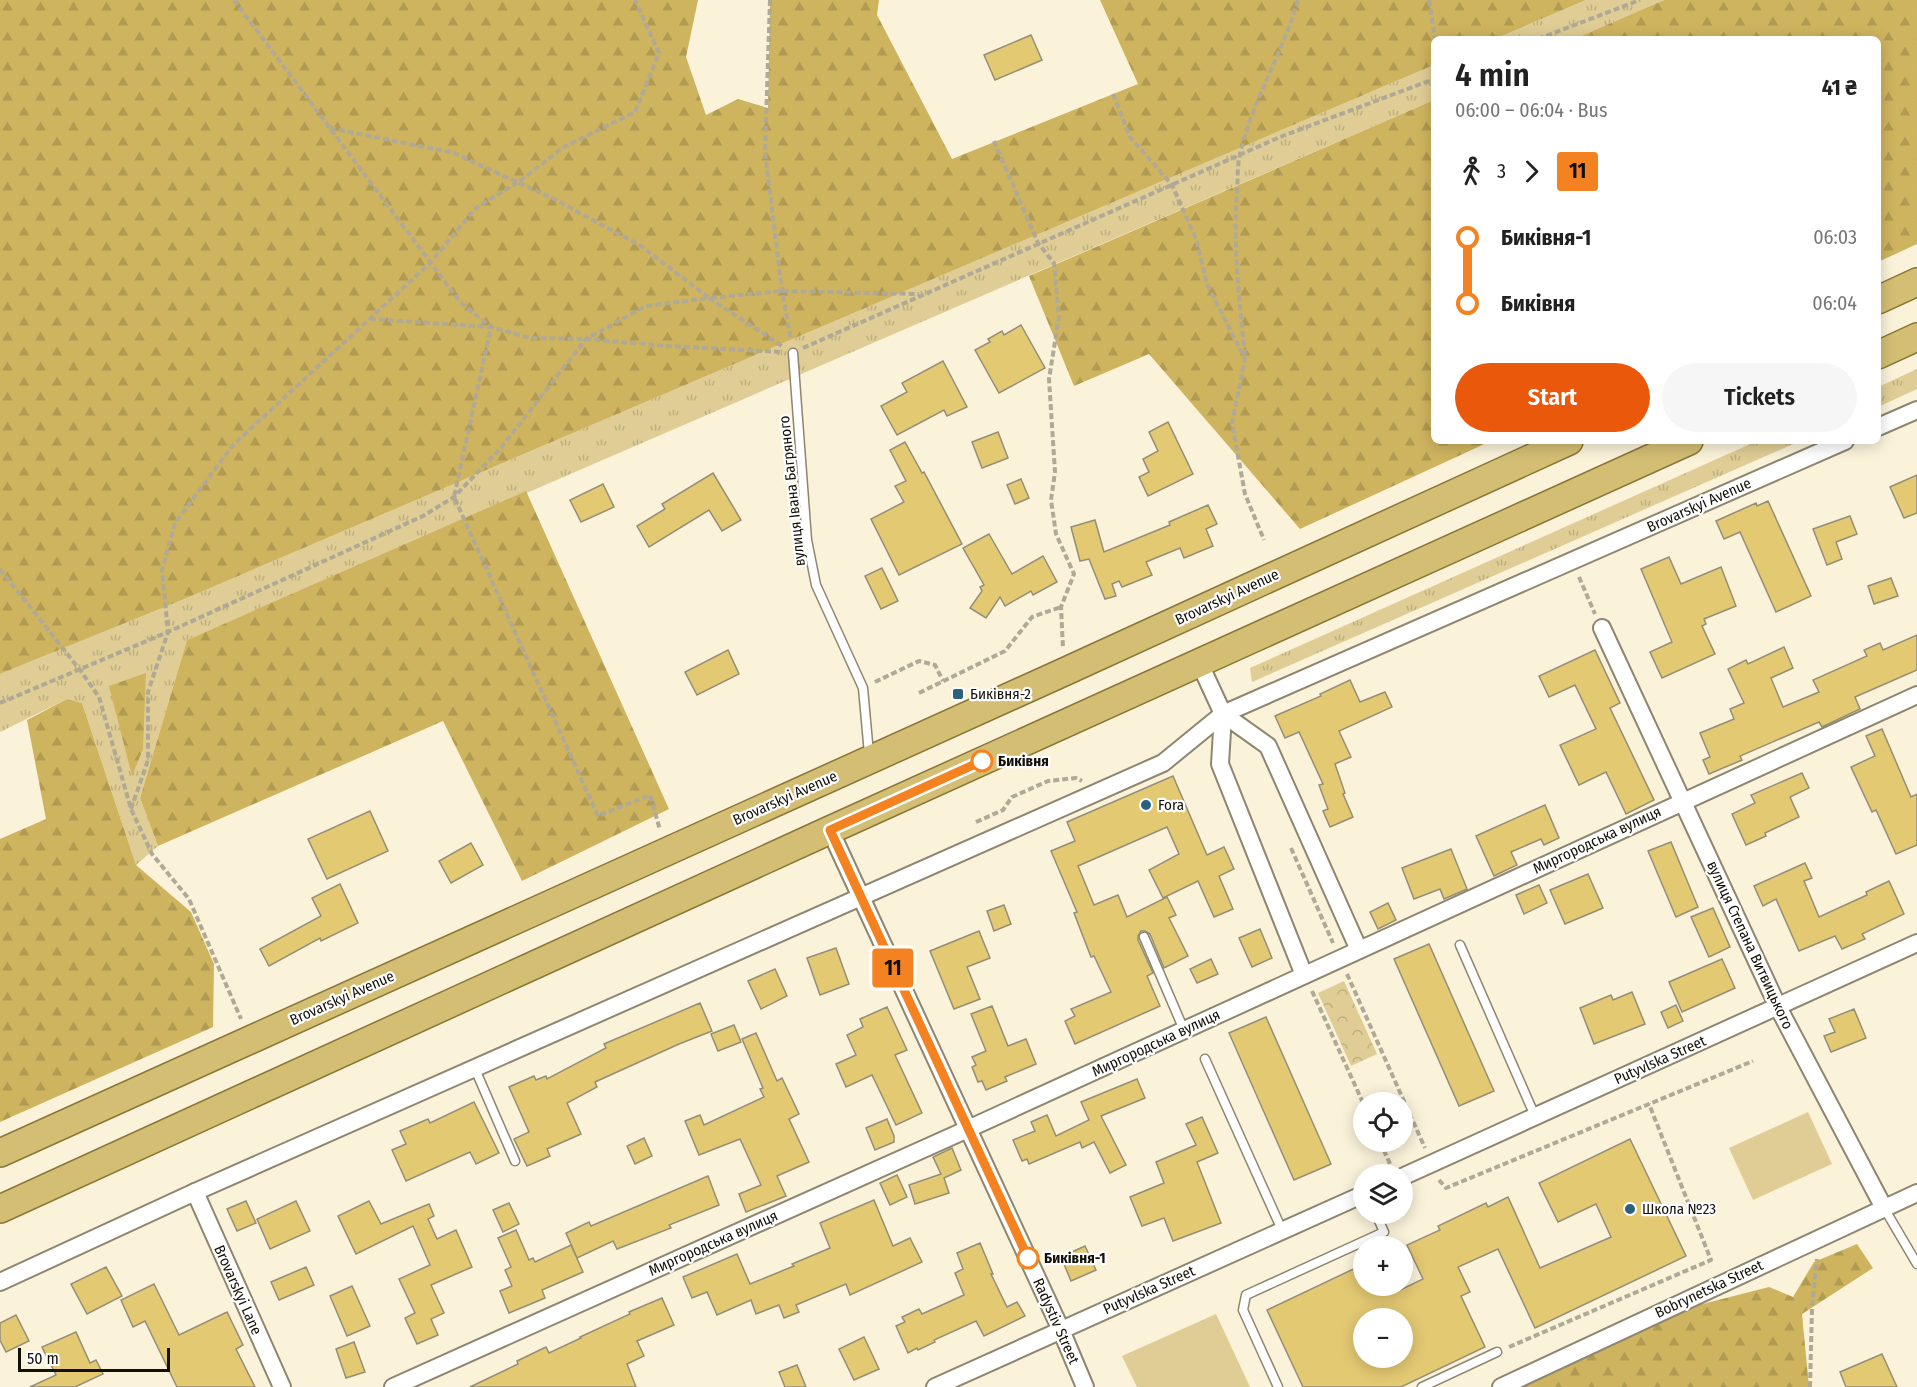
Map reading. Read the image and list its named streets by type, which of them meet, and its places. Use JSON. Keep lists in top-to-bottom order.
{
  "streets": {
    "highway": ["Brovarskyi Avenue"],
    "street": [
      "Миргородська вулиця",
      "вулиця Степана Витвицького",
      "Putyvlska Street",
      "Bobrynetska Street",
      "Brovarskyi Lane",
      "Radystiv Street"
    ],
    "lane": ["вулиця Івана Багряного"]
  },
  "crossings": [
    ["вулиця Івана Багряного", "Brovarskyi Avenue"],
    ["Brovarskyi Avenue", "Brovarskyi Lane"],
    ["Brovarskyi Avenue", "Radystiv Street"],
    ["Миргородська вулиця", "вулиця Степана Витвицького"],
    ["Миргородська вулиця", "Radystiv Street"],
    ["вулиця Степана Витвицького", "Putyvlska Street"],
    ["вулиця Степана Витвицького", "Bobrynetska Street"],
    ["Putyvlska Street", "Radystiv Street"]
  ],
  "places": {
    "transit": ["Бикiвня-2"],
    "other": [
      "Бикiвня",
      "Fora",
      "Школа №23",
      "Бикiвня-1"
    ]
  },
  "lines": ["bus line 11"],
  "scale_bar": "50 m",
  "page": {
    "on_map": "11",
    "heading": ["4 min", "06:00 – 06:04 · Bus", "41 ₴"],
    "legs": ["3", "11"],
    "list": [
      {
        "name": "Бикiвня-1",
        "value": "06:03"
      },
      {
        "name": "Бикiвня",
        "value": "06:04"
      }
    ],
    "buttons": ["Start", "Tickets"],
    "map_buttons": ["+", "−"],
    "scale": "50 m"
  }
}
